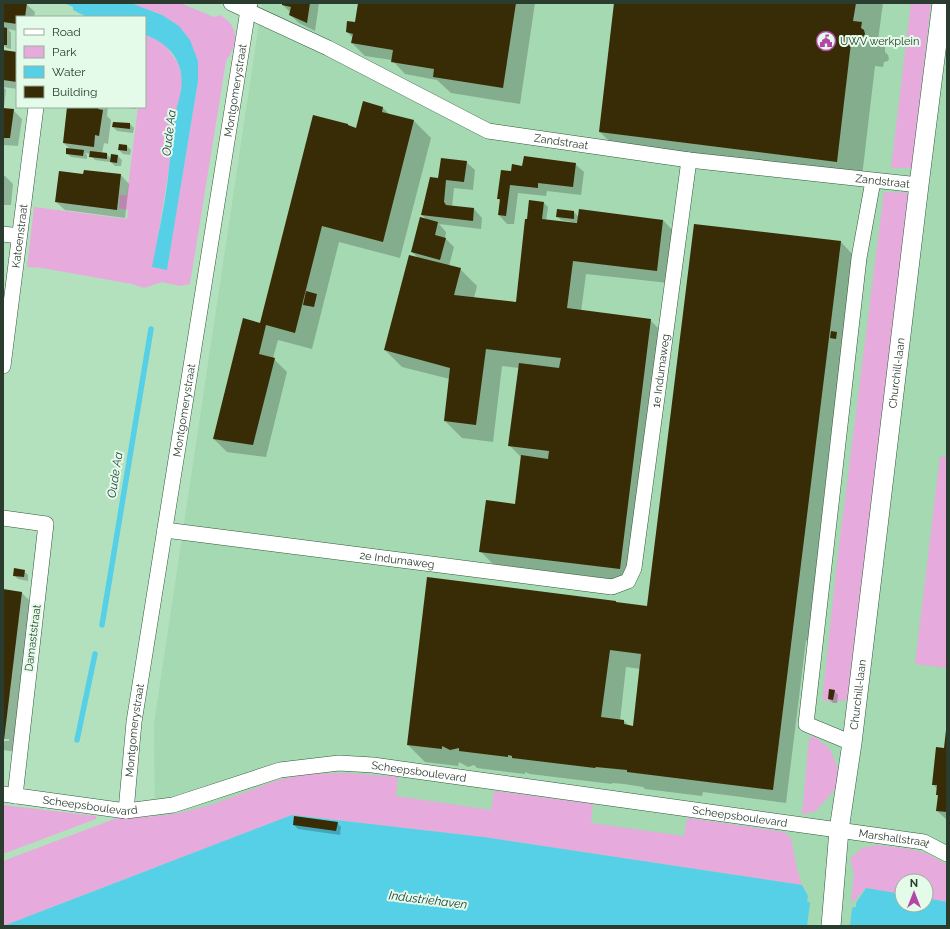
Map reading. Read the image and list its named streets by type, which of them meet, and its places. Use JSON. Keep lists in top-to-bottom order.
{
  "streets": {
    "street": [
      "Montgomerystraat",
      "Zandstraat",
      "Katoenstraat",
      "1e Indumaweg",
      "Churchill-laan",
      "2e Indumaweg",
      "Damaststraat",
      "Scheepsboulevard",
      "Marshallstraat"
    ]
  },
  "crossings": [
    ["Montgomerystraat", "Zandstraat"],
    ["Montgomerystraat", "2e Indumaweg"],
    ["Montgomerystraat", "Scheepsboulevard"],
    ["Zandstraat", "1e Indumaweg"],
    ["Zandstraat", "Churchill-laan"],
    ["1e Indumaweg", "2e Indumaweg"],
    ["Churchill-laan", "Scheepsboulevard"],
    ["Churchill-laan", "Marshallstraat"],
    ["Damaststraat", "Scheepsboulevard"],
    ["Scheepsboulevard", "Marshallstraat"]
  ],
  "water": ["Oude Aa", "Industriehaven"],
  "places": {
    "public building": ["UWV werkplein"]
  },
  "legend": [
    "Road",
    "Park",
    "Water",
    "Building"
  ],
  "north": "top"
}
